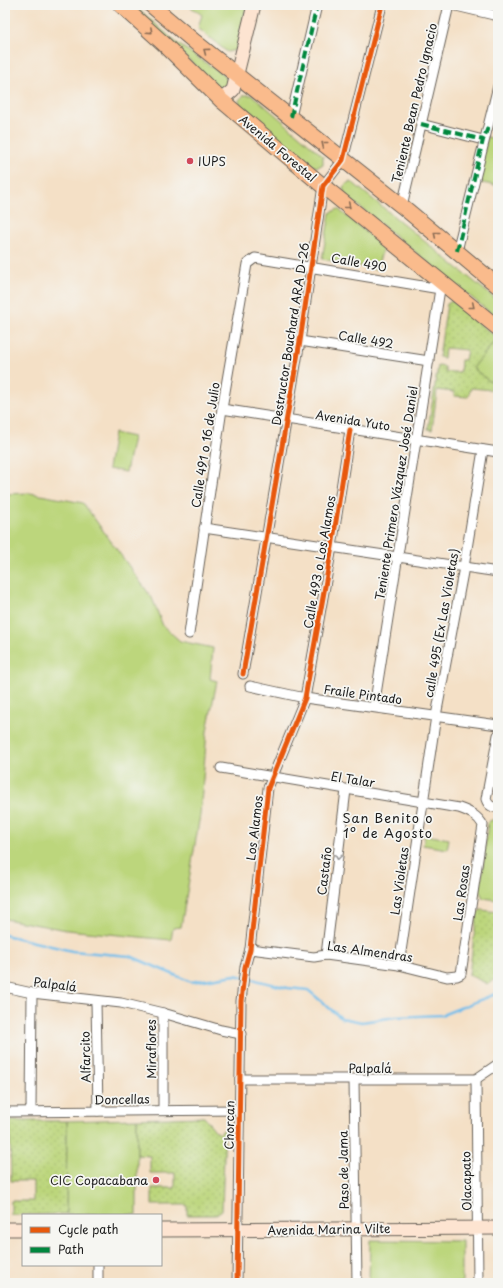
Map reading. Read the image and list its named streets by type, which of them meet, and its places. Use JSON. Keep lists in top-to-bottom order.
{
  "streets": {
    "main road": ["Avenida Forestal"],
    "street": [
      "Teniente Bean Pedro Ignacio",
      "Calle 490",
      "Destructor Bouchard ARA D-26",
      "Calle 492",
      "Avenida Yuto",
      "Calle 491 o 16 de Julio",
      "Teniente Primero Vázquez José Daniel",
      "Calle 493 o Los Alamos",
      "calle 495 (Ex Las Violetas)",
      "Fraile Pintado",
      "El Talar",
      "Los Alamos",
      "Castaño",
      "Las Violetas",
      "Las Rosas",
      "Las Almendras",
      "Palpalá",
      "Miraflores",
      "Alfarcito",
      "Doncellas",
      "Chorcan",
      "Paso de Jama",
      "Olacapato",
      "Avenida Marina Vilte"
    ]
  },
  "crossings": [
    ["Avenida Forestal", "Calle 490"],
    ["Avenida Forestal", "Destructor Bouchard ARA D-26"],
    ["Avenida Forestal", "Teniente Primero Vázquez José Daniel"],
    ["Calle 490", "Destructor Bouchard ARA D-26"],
    ["Calle 490", "Calle 491 o 16 de Julio"],
    ["Calle 490", "Teniente Primero Vázquez José Daniel"],
    ["Destructor Bouchard ARA D-26", "Calle 492"],
    ["Destructor Bouchard ARA D-26", "Avenida Yuto"],
    ["Calle 492", "Teniente Primero Vázquez José Daniel"],
    ["Avenida Yuto", "Calle 491 o 16 de Julio"],
    ["Avenida Yuto", "Teniente Primero Vázquez José Daniel"],
    ["Avenida Yuto", "Calle 493 o Los Alamos"],
    ["Avenida Yuto", "calle 495 (Ex Las Violetas)"],
    ["Teniente Primero Vázquez José Daniel", "Fraile Pintado"],
    ["Calle 493 o Los Alamos", "Fraile Pintado"],
    ["Calle 493 o Los Alamos", "Los Alamos"],
    ["calle 495 (Ex Las Violetas)", "Fraile Pintado"],
    ["calle 495 (Ex Las Violetas)", "El Talar"],
    ["calle 495 (Ex Las Violetas)", "Las Violetas"],
    ["Fraile Pintado", "Los Alamos"],
    ["El Talar", "Los Alamos"],
    ["El Talar", "Castaño"],
    ["El Talar", "Las Violetas"],
    ["El Talar", "Las Rosas"],
    ["Los Alamos", "Las Almendras"],
    ["Los Alamos", "Chorcan"],
    ["Castaño", "Las Almendras"],
    ["Las Violetas", "Las Almendras"],
    ["Las Rosas", "Las Almendras"],
    ["Palpalá", "Miraflores"],
    ["Palpalá", "Alfarcito"],
    ["Palpalá", "Chorcan"],
    ["Palpalá", "Paso de Jama"],
    ["Palpalá", "Olacapato"],
    ["Miraflores", "Doncellas"],
    ["Alfarcito", "Doncellas"],
    ["Doncellas", "Chorcan"],
    ["Chorcan", "Avenida Marina Vilte"],
    ["Paso de Jama", "Avenida Marina Vilte"],
    ["Olacapato", "Avenida Marina Vilte"]
  ],
  "one_way": ["Castaño"],
  "districts": ["San Benito o 1º de Agosto"],
  "places": ["IUPS", "CIC Copacabana"],
  "legend": ["Cycle path", "Path"]
}
